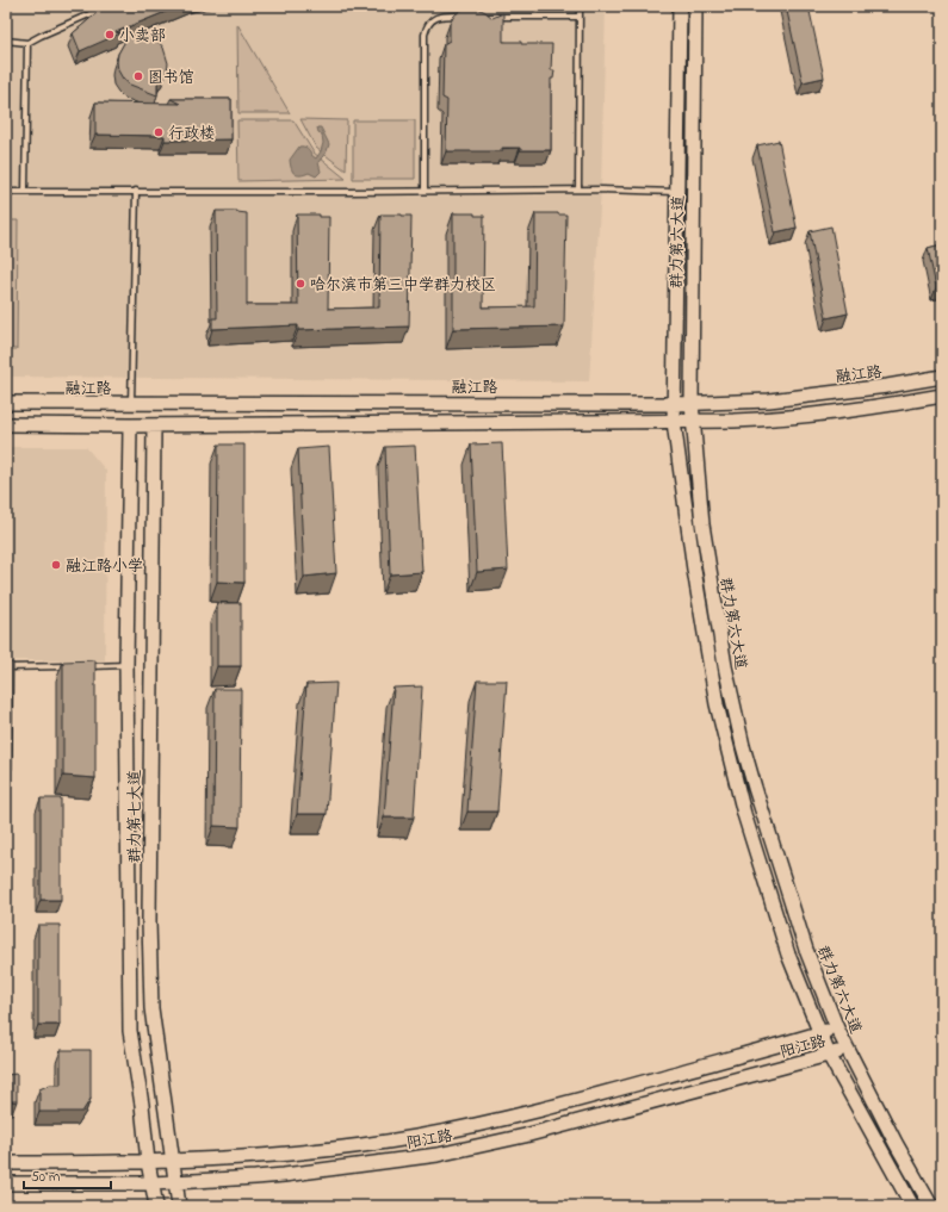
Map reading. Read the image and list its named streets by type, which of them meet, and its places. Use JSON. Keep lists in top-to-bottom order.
{
  "streets": {
    "main road": [
      "群力第六大道",
      "融江路",
      "群力第七大道",
      "阳江路"
    ]
  },
  "crossings": [
    ["群力第六大道", "融江路"],
    ["群力第六大道", "阳江路"],
    ["群力第七大道", "阳江路"]
  ],
  "places": [
    "小卖部",
    "图书馆",
    "行政楼",
    "哈尔滨市第三中学群力校区",
    "融江路小学"
  ],
  "scale_bar": "50 m"
}
